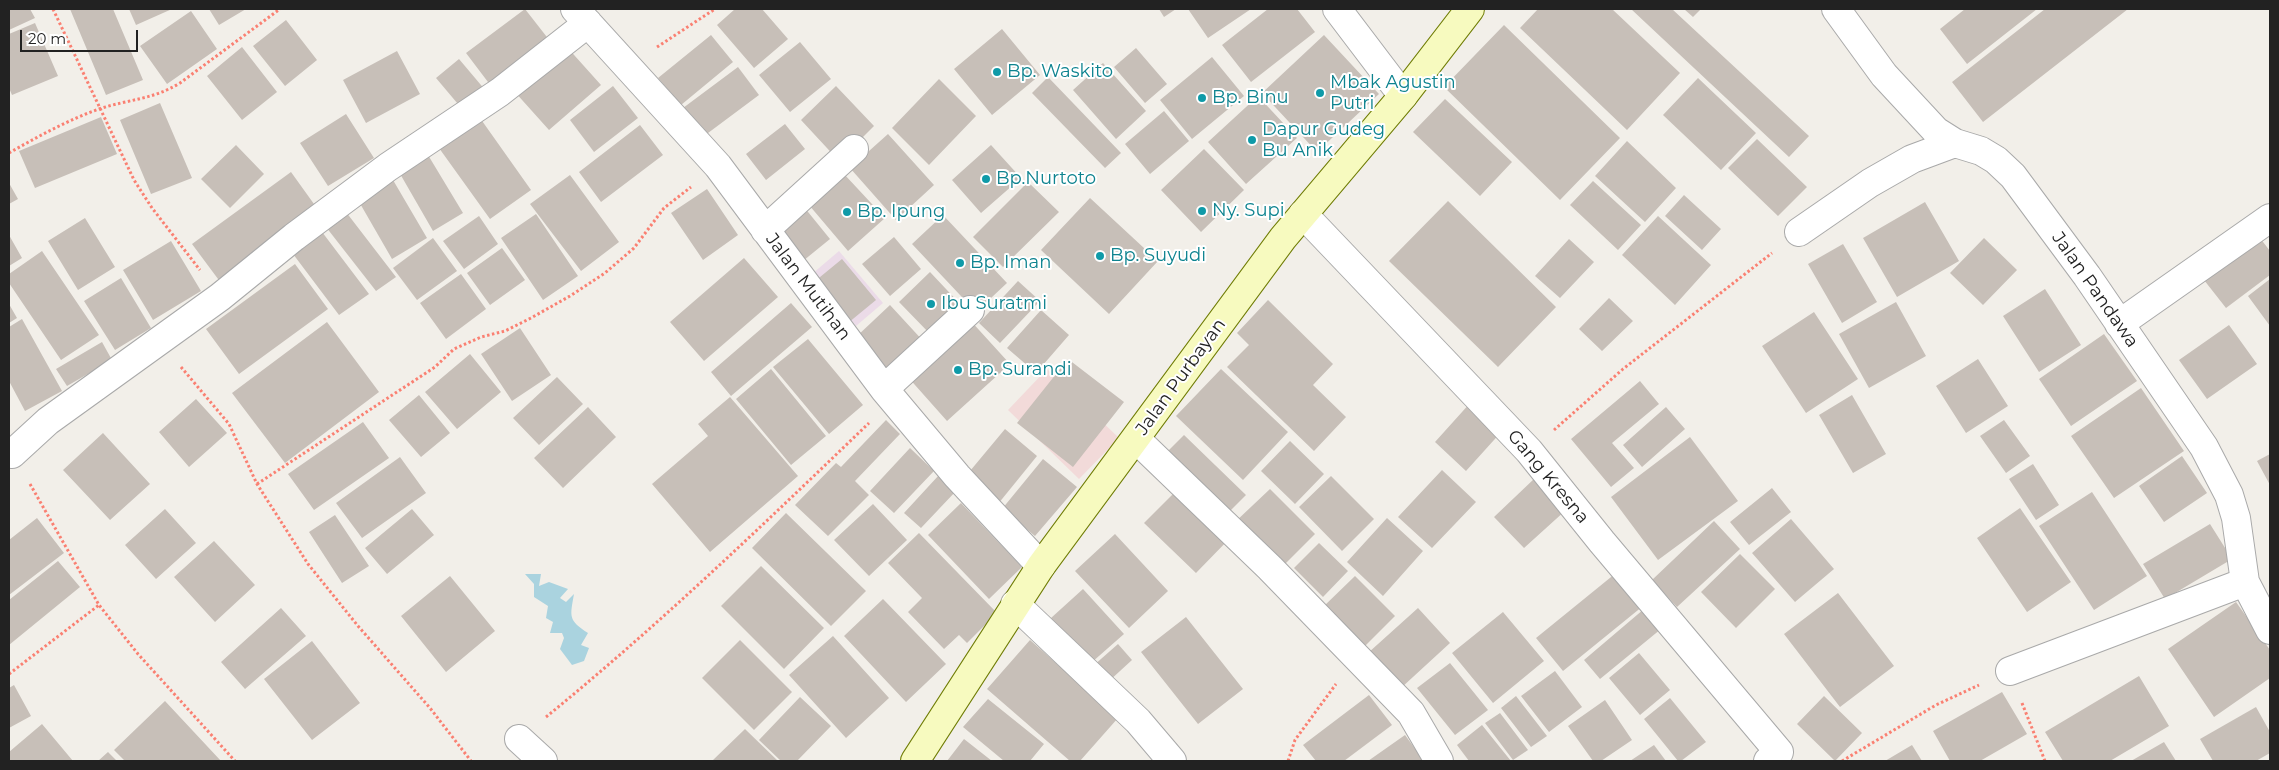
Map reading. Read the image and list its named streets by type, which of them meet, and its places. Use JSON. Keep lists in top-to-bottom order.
{
  "streets": {
    "street": [
      "Jalan Mutihan",
      "Jalan Pandawa",
      "Jalan Purbayan",
      "Gang Kresna"
    ]
  },
  "crossings": [
    ["Jalan Mutihan", "Jalan Purbayan"],
    ["Jalan Purbayan", "Gang Kresna"]
  ],
  "places": [
    "Bp. Waskito",
    "Mbak Agustin Putri",
    "Bp. Binu",
    "Dapur Gudeg Bu Anik",
    "Bp.Nurtoto",
    "Ny. Supi",
    "Bp. Ipung",
    "Bp. Suyudi",
    "Bp. Iman",
    "Ibu Suratmi",
    "Bp. Surandi"
  ],
  "scale_bar": "20 m"
}
